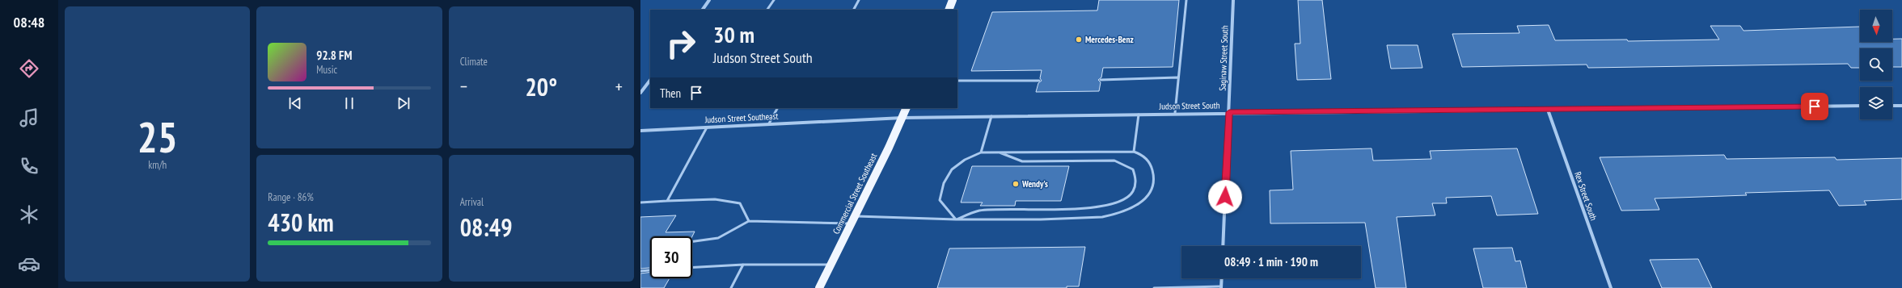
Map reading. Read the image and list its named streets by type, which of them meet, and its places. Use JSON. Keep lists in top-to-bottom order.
{
  "streets": {
    "main road": ["Commercial Street Southeast"],
    "street": [
      "Saginaw Street South",
      "Judson Street South",
      "Judson Street Southeast",
      "Rex Street South"
    ]
  },
  "crossings": [
    ["Saginaw Street South", "Judson Street South"],
    ["Judson Street South", "Judson Street Southeast"],
    ["Judson Street South", "Commercial Street Southeast"],
    ["Judson Street South", "Rex Street South"],
    ["Judson Street Southeast", "Commercial Street Southeast"]
  ],
  "places": ["Mercedes-Benz", "Wendy's"],
  "north": "bottom",
  "page": {
    "tabs": "08:48",
    "tile": [
      ["25", "km/h"],
      "Climate",
      ["Range · 86%", "430 km"],
      ["Arrival", "08:49"]
    ],
    "turn": ["30 m", "Judson Street South"],
    "song": ["92.8 FM", "Music"],
    "heat": ["−", "20°", "+"],
    "then": "Then",
    "limit": "30",
    "trip": "08:49 · 1 min · 190 m"
  }
}
